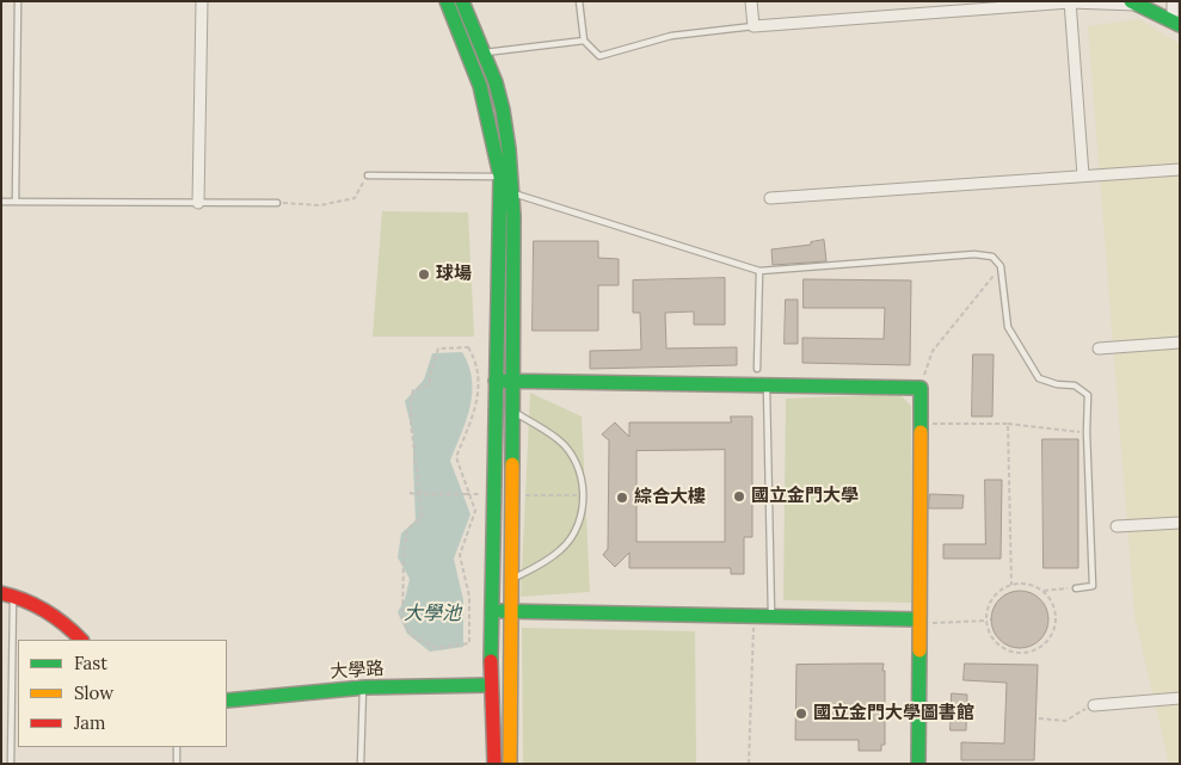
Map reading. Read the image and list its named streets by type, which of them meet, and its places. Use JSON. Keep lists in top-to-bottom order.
{
  "streets": {
    "street": ["大學路"]
  },
  "water": ["大學池"],
  "places": [
    "球場",
    "國立金門大學",
    "綜合大樓",
    "國立金門大學圖書館"
  ],
  "legend": ["Fast", "Slow", "Jam"]
}
